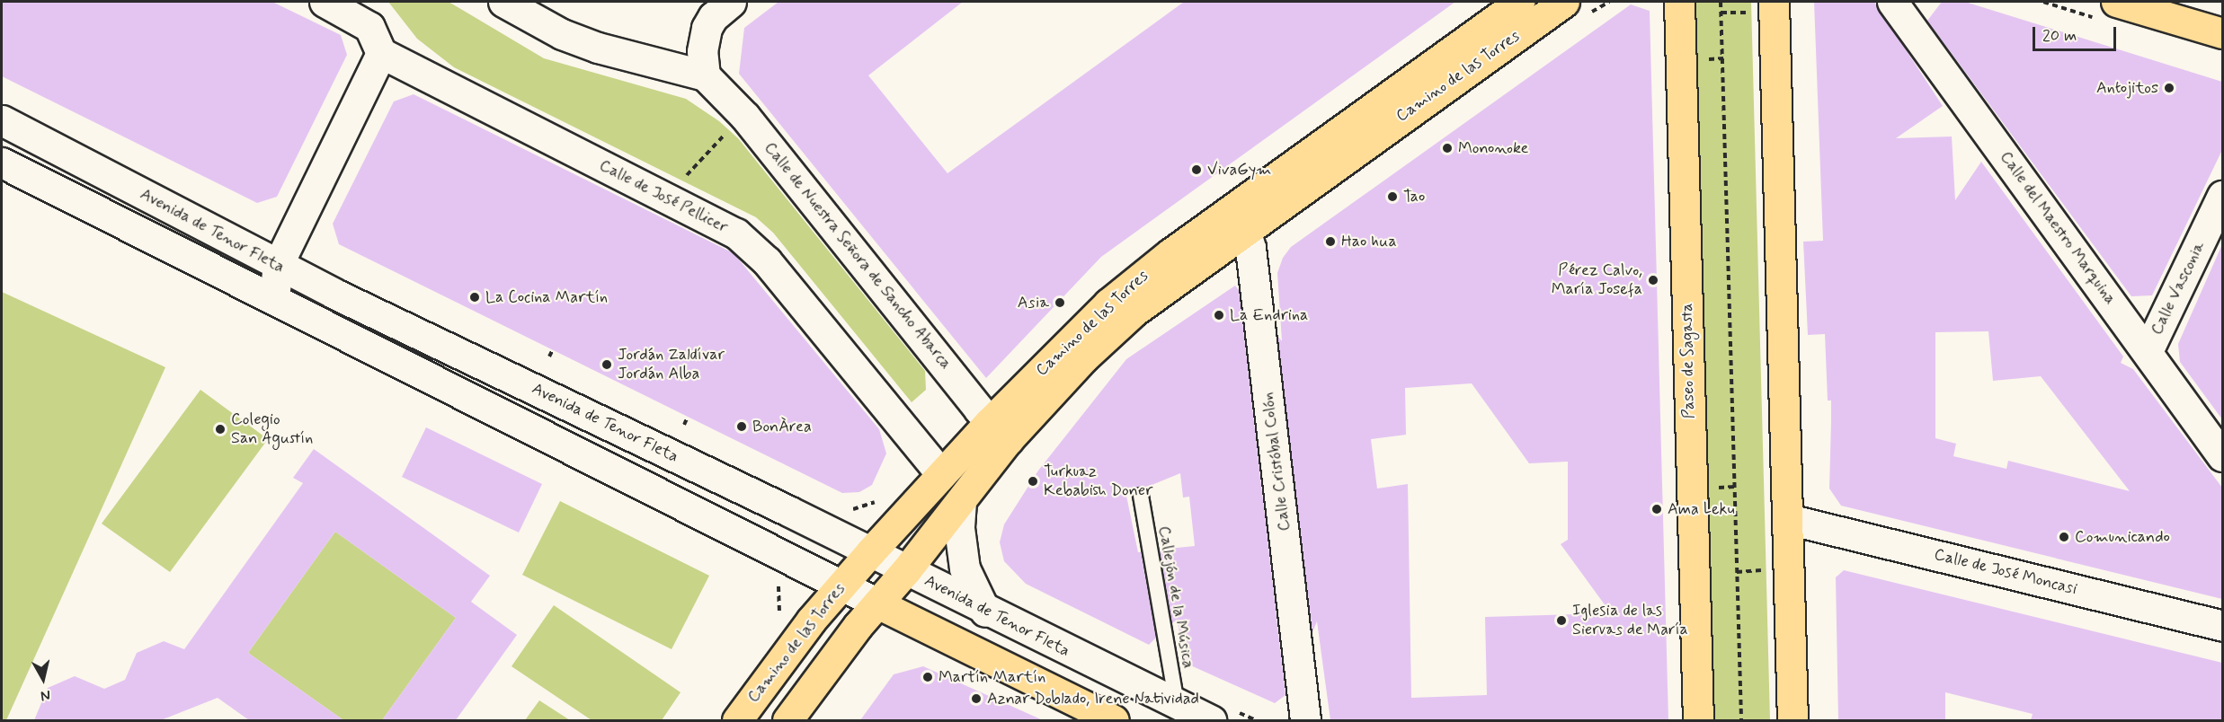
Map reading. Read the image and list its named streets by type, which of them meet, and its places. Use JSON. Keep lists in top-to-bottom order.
{
  "streets": {
    "main road": ["Camino de las Torres", "Avenida de Tenor Fleta", "Paseo de Sagasta"],
    "street": [
      "Calle de José Pellicer",
      "Calle del Maestro Marquina",
      "Calle de Nuestra Señora de Sancho Abarca",
      "Calle Vasconia",
      "Calle Cristóbal Colón",
      "Calle de José Moncasi"
    ],
    "lane": ["Callejón de la Música"]
  },
  "crossings": [
    ["Camino de las Torres", "Calle de José Pellicer"],
    ["Camino de las Torres", "Avenida de Tenor Fleta"],
    ["Camino de las Torres", "Calle de Nuestra Señora de Sancho Abarca"],
    ["Camino de las Torres", "Calle Cristóbal Colón"],
    ["Calle del Maestro Marquina", "Calle Vasconia"],
    ["Avenida de Tenor Fleta", "Callejón de la Música"]
  ],
  "places": [
    "Antojitos",
    "Mononoke",
    "VivaGym",
    "Tao",
    "Hao hua",
    "Pérez Calvo, María Josefa",
    "La Cocina Martín",
    "Asia",
    "La Endrina",
    "Jordán Zaldívar Jordán Alba",
    "BonÀrea",
    "Colegio San Agustín",
    "Turkuaz Kebabish Doner",
    "Ama Leku",
    "Comunicando",
    "Iglesia de las Siervas de María",
    "Martín Martín",
    "Aznar Doblado, Irene Natividad"
  ],
  "scale_bar": "20 m",
  "north": "bottom"
}
